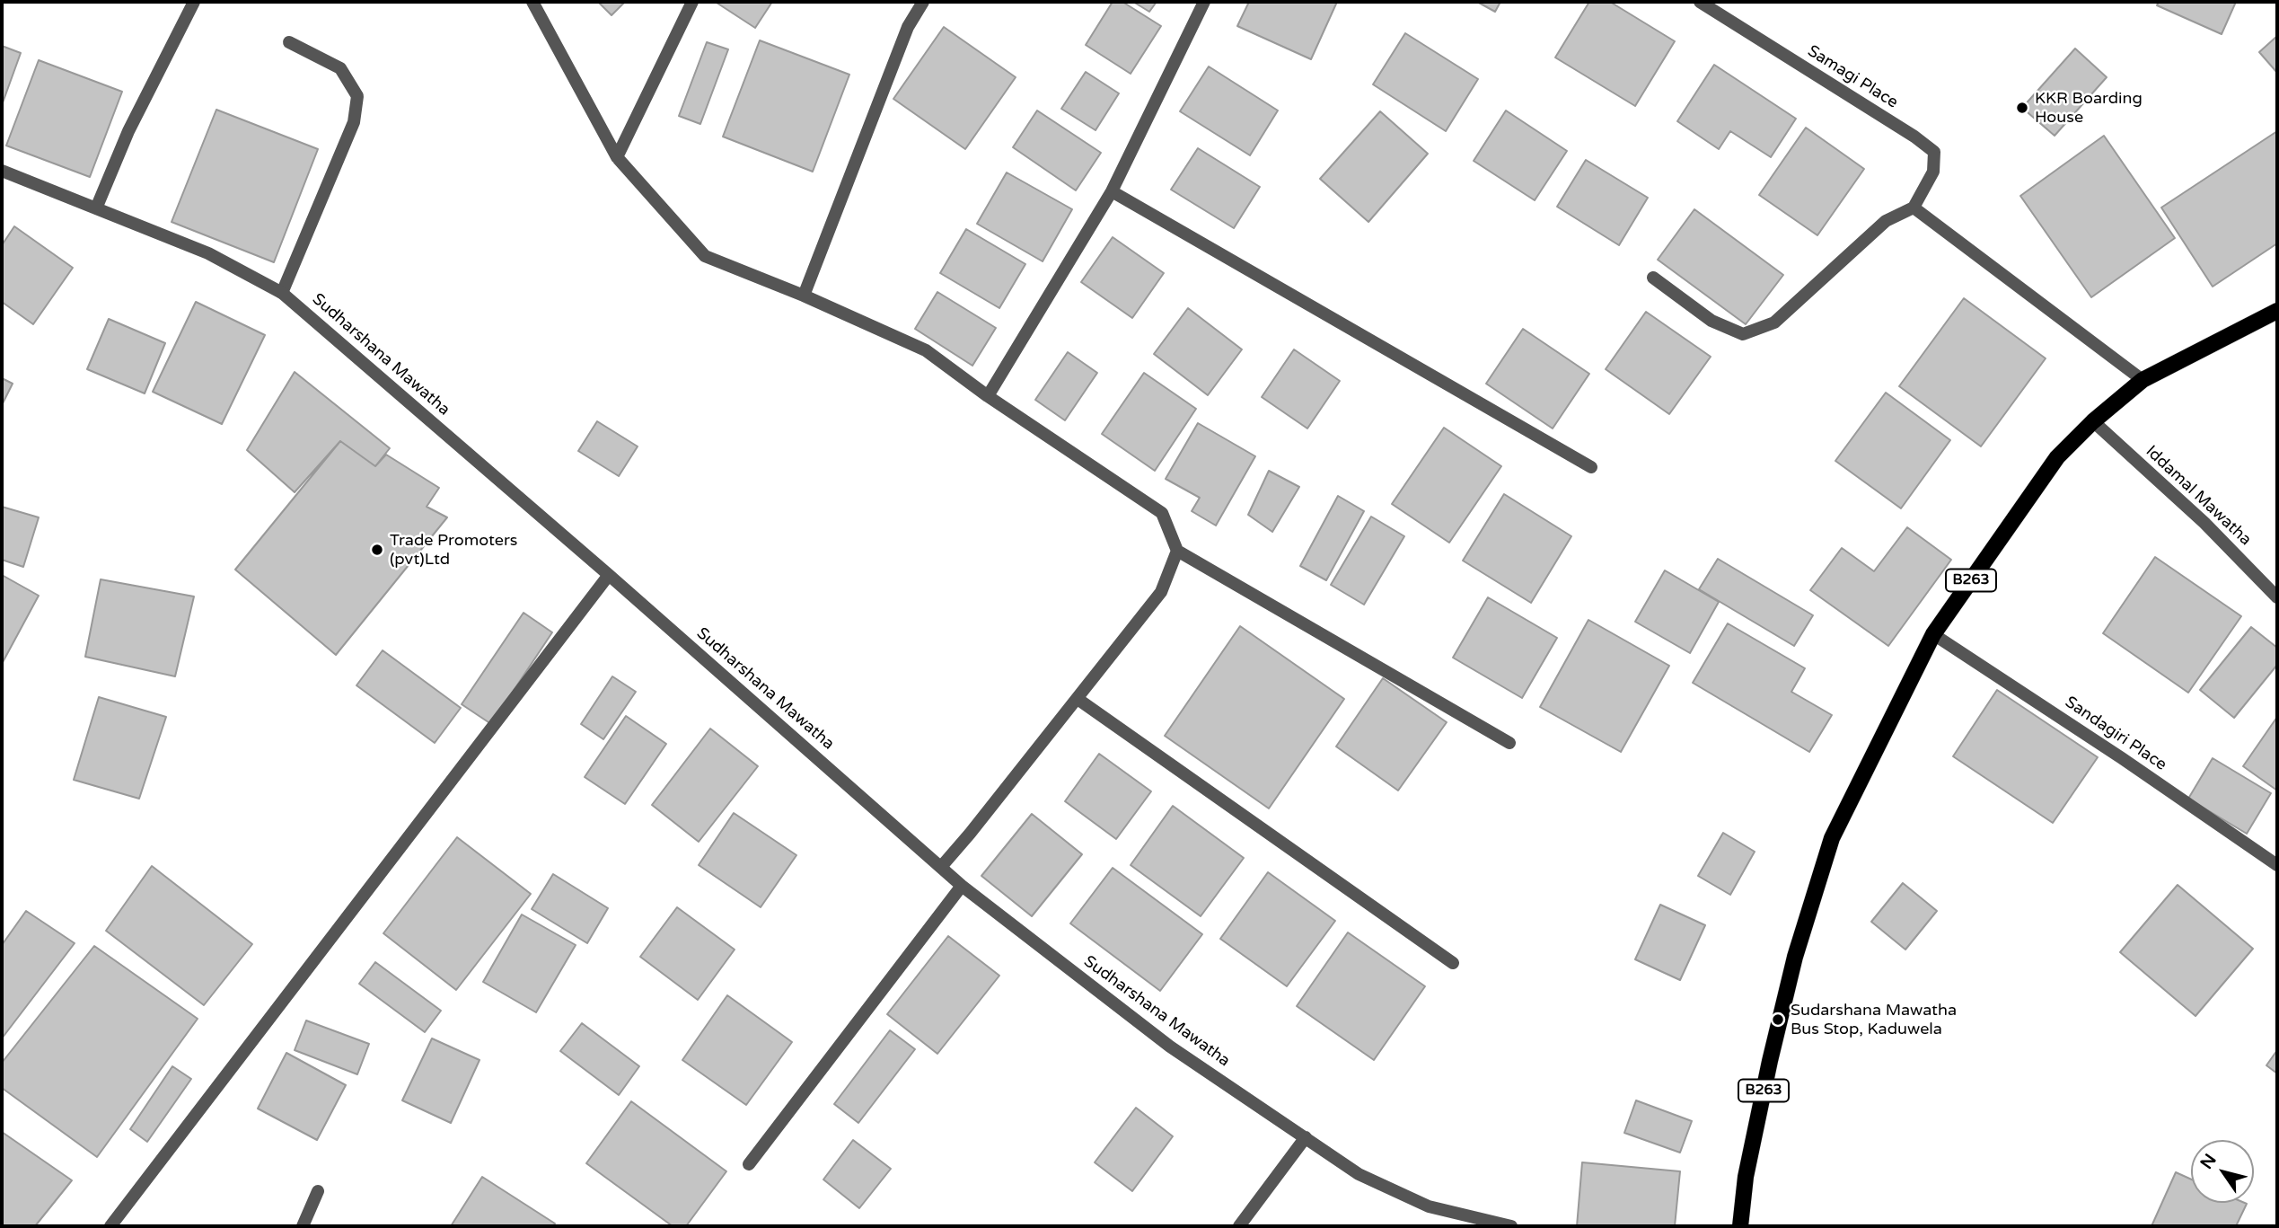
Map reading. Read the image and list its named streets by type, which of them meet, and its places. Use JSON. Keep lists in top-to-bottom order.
{
  "streets": {
    "main road": ["B263"],
    "street": [
      "Samagi Place",
      "Sudharshana Mawatha",
      "Iddamal Mawatha",
      "Sandagiri Place"
    ]
  },
  "crossings": [
    ["Iddamal Mawatha", "B263"],
    ["B263", "Sandagiri Place"]
  ],
  "places": ["KKR Boarding House", "Trade Promoters (pvt)Ltd", "Sudarshana Mawatha Bus Stop, Kaduwela"],
  "north": "top left"
}
